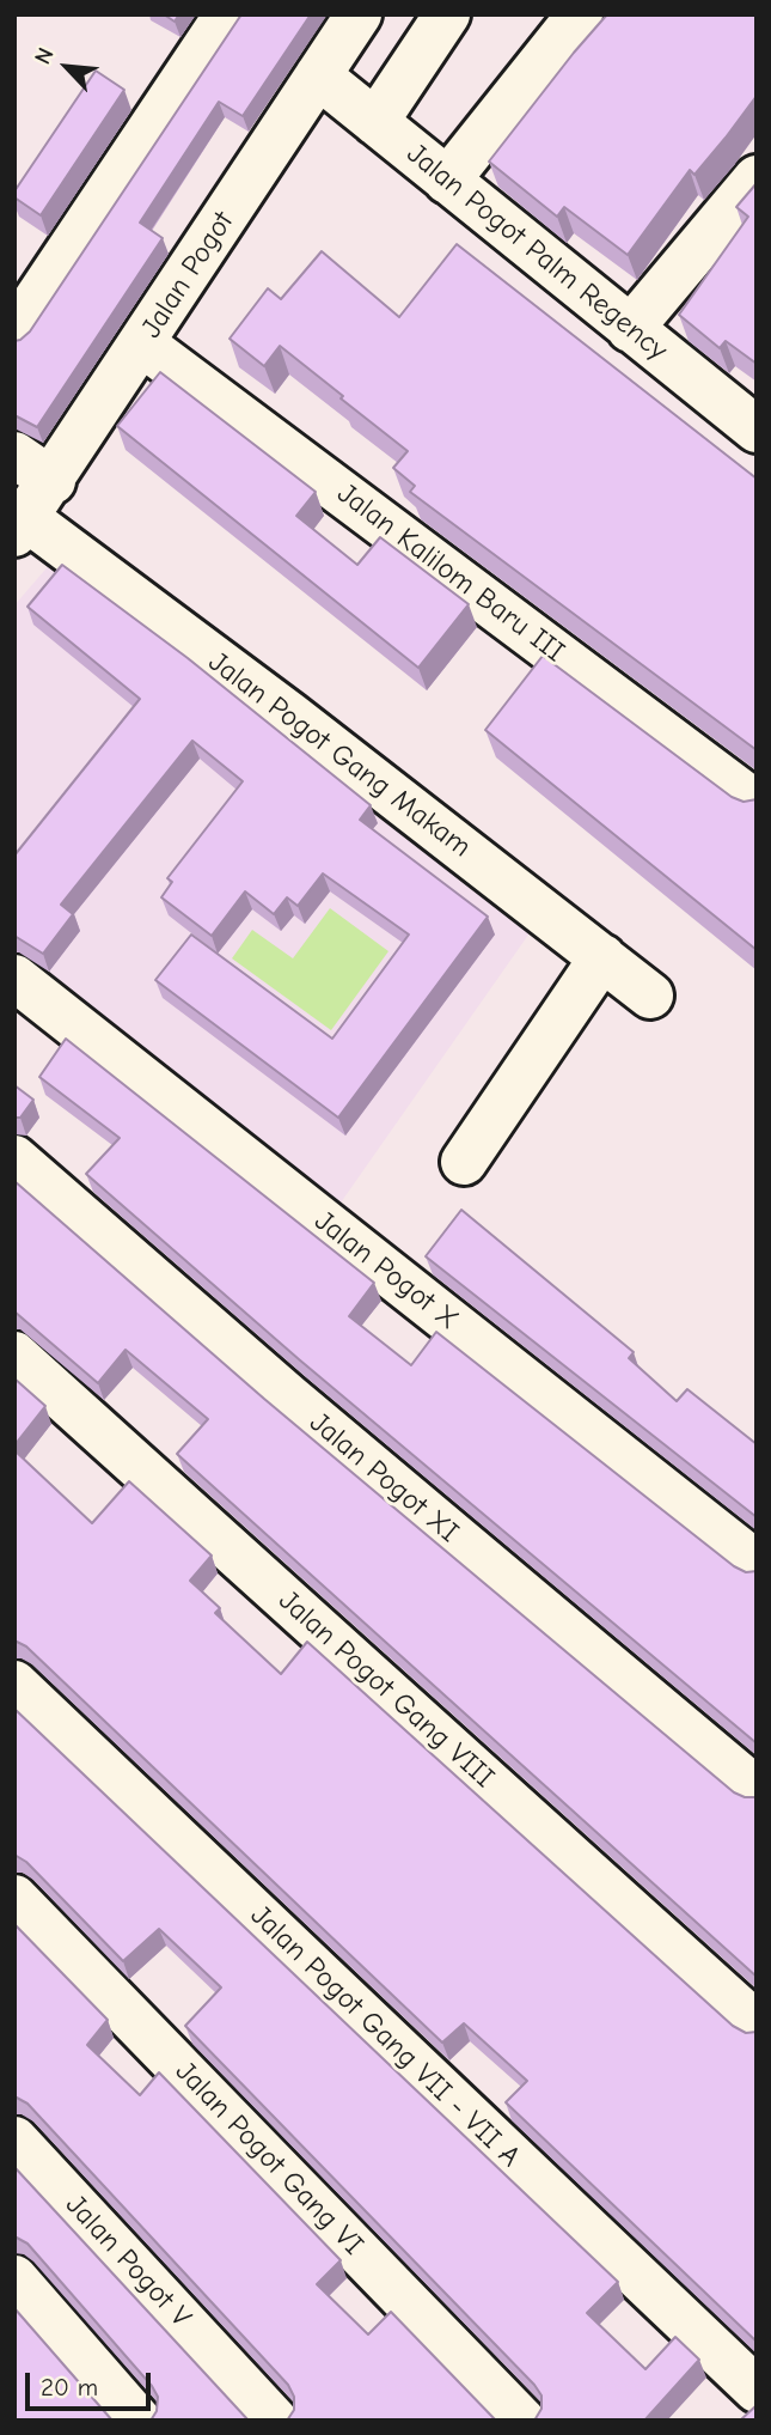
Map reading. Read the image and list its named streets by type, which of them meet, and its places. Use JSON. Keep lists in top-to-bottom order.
{
  "streets": {
    "street": [
      "Jalan Pogot Palm Regency",
      "Jalan Pogot",
      "Jalan Kalilom Baru III",
      "Jalan Pogot Gang Makam",
      "Jalan Pogot X",
      "Jalan Pogot XI",
      "Jalan Pogot Gang VIII",
      "Jalan Pogot Gang VII - VII A",
      "Jalan Pogot Gang VI",
      "Jalan Pogot V"
    ]
  },
  "crossings": [
    ["Jalan Pogot Palm Regency", "Jalan Pogot"],
    ["Jalan Pogot", "Jalan Kalilom Baru III"],
    ["Jalan Pogot", "Jalan Pogot Gang Makam"]
  ],
  "scale_bar": "20 m",
  "north": "top left"
}
